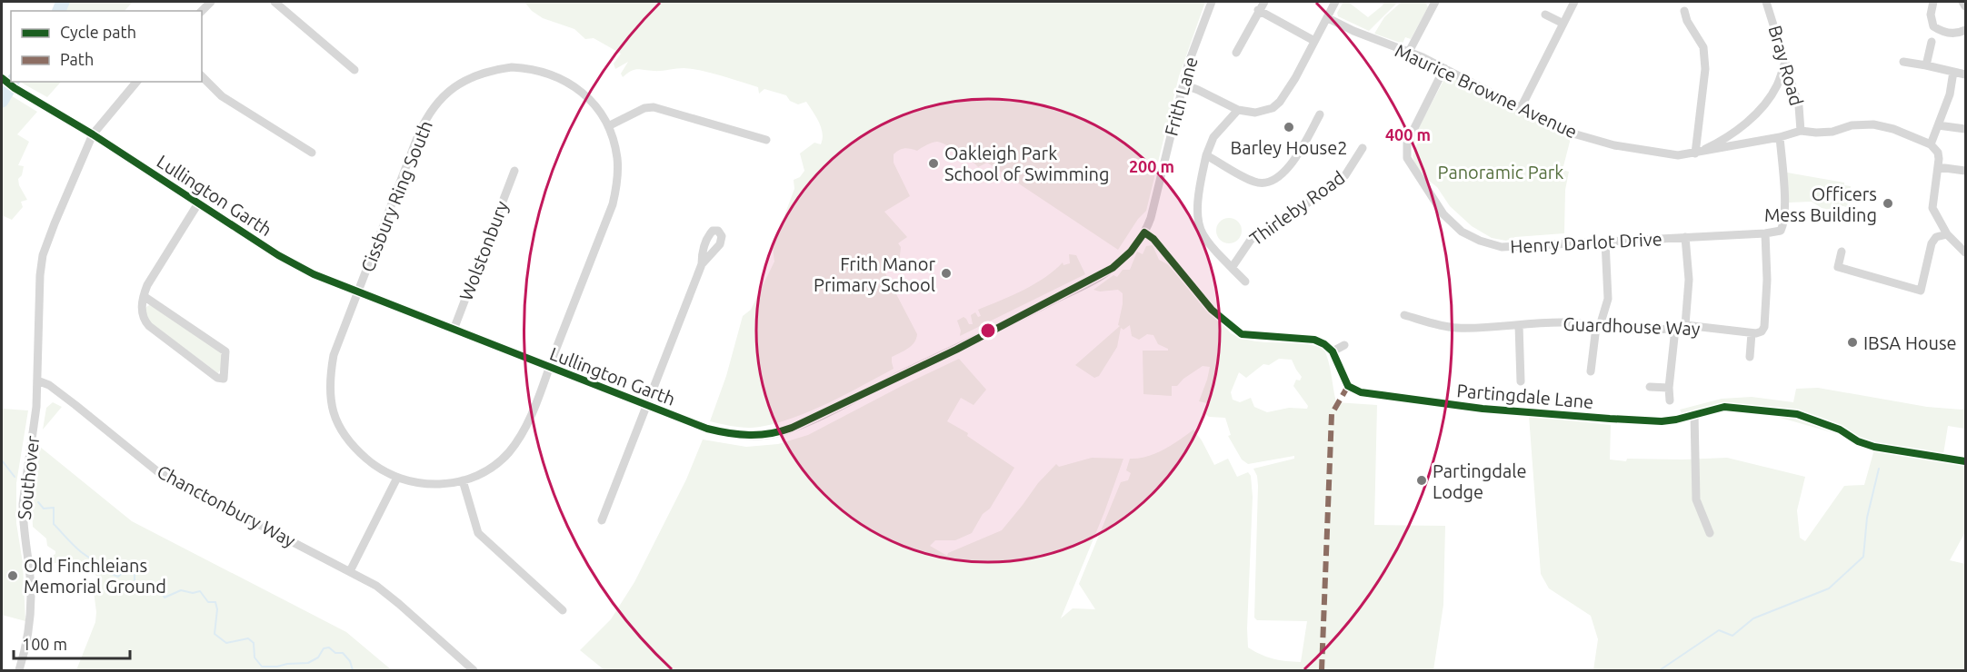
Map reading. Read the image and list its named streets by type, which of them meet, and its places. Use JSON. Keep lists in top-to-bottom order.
{
  "streets": {
    "street": [
      "Bray Road",
      "Maurice Browne Avenue",
      "Frith Lane",
      "Lullington Garth",
      "Cissbury Ring South",
      "Thirleby Road",
      "Henry Darlot Drive",
      "Wolstonbury",
      "Guardhouse Way",
      "Partingdale Lane",
      "Southover",
      "Chanctonbury Way"
    ]
  },
  "crossings": [
    ["Bray Road", "Maurice Browne Avenue"],
    ["Maurice Browne Avenue", "Henry Darlot Drive"],
    ["Frith Lane", "Lullington Garth"],
    ["Lullington Garth", "Cissbury Ring South"],
    ["Lullington Garth", "Wolstonbury"],
    ["Southover", "Chanctonbury Way"]
  ],
  "parks": ["Panoramic Park"],
  "places": [
    "Barley House2",
    "Oakleigh Park School of Swimming",
    "Officers Mess Building",
    "Frith Manor Primary School",
    "IBSA House",
    "Partingdale Lodge",
    "Old Finchleians Memorial Ground"
  ],
  "legend": ["Cycle path", "Path"],
  "scale_bar": "100 m",
  "rings": ["400 m", "200 m"]
}
